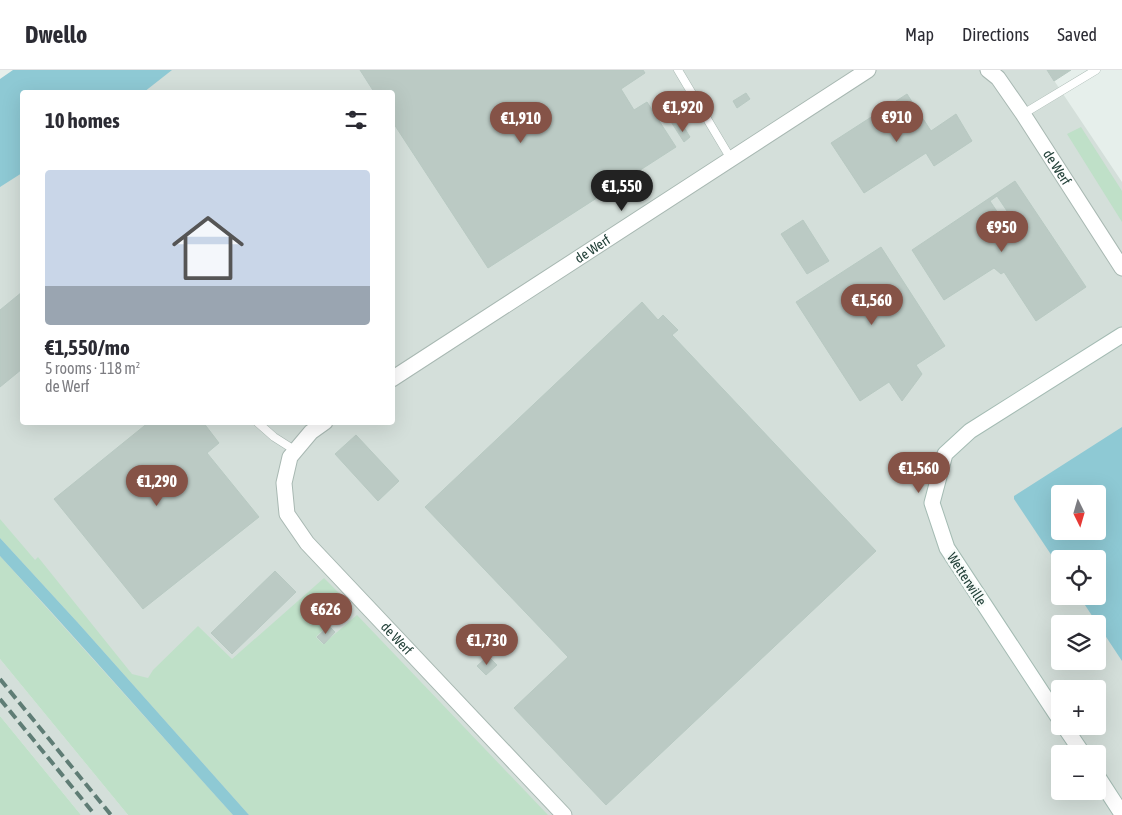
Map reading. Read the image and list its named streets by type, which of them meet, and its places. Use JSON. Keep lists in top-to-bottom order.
{
  "streets": {
    "street": ["de Werf", "Wetterwille"]
  },
  "north": "bottom",
  "page": {
    "header": "Dwello",
    "nav": ["Map", "Directions", "Saved"],
    "heading": "10 homes",
    "price": [
      "€1,920",
      "€910",
      "€1,910",
      "€1,550",
      "€950",
      "€1,560",
      "€1,560",
      "€1,290",
      "€626",
      "€1,730"
    ],
    "list": [
      {
        "name": "€1,550/mo",
        "note": "5 rooms · 118 m² · de Werf"
      }
    ],
    "map_buttons": ["+", "−"]
  }
}
